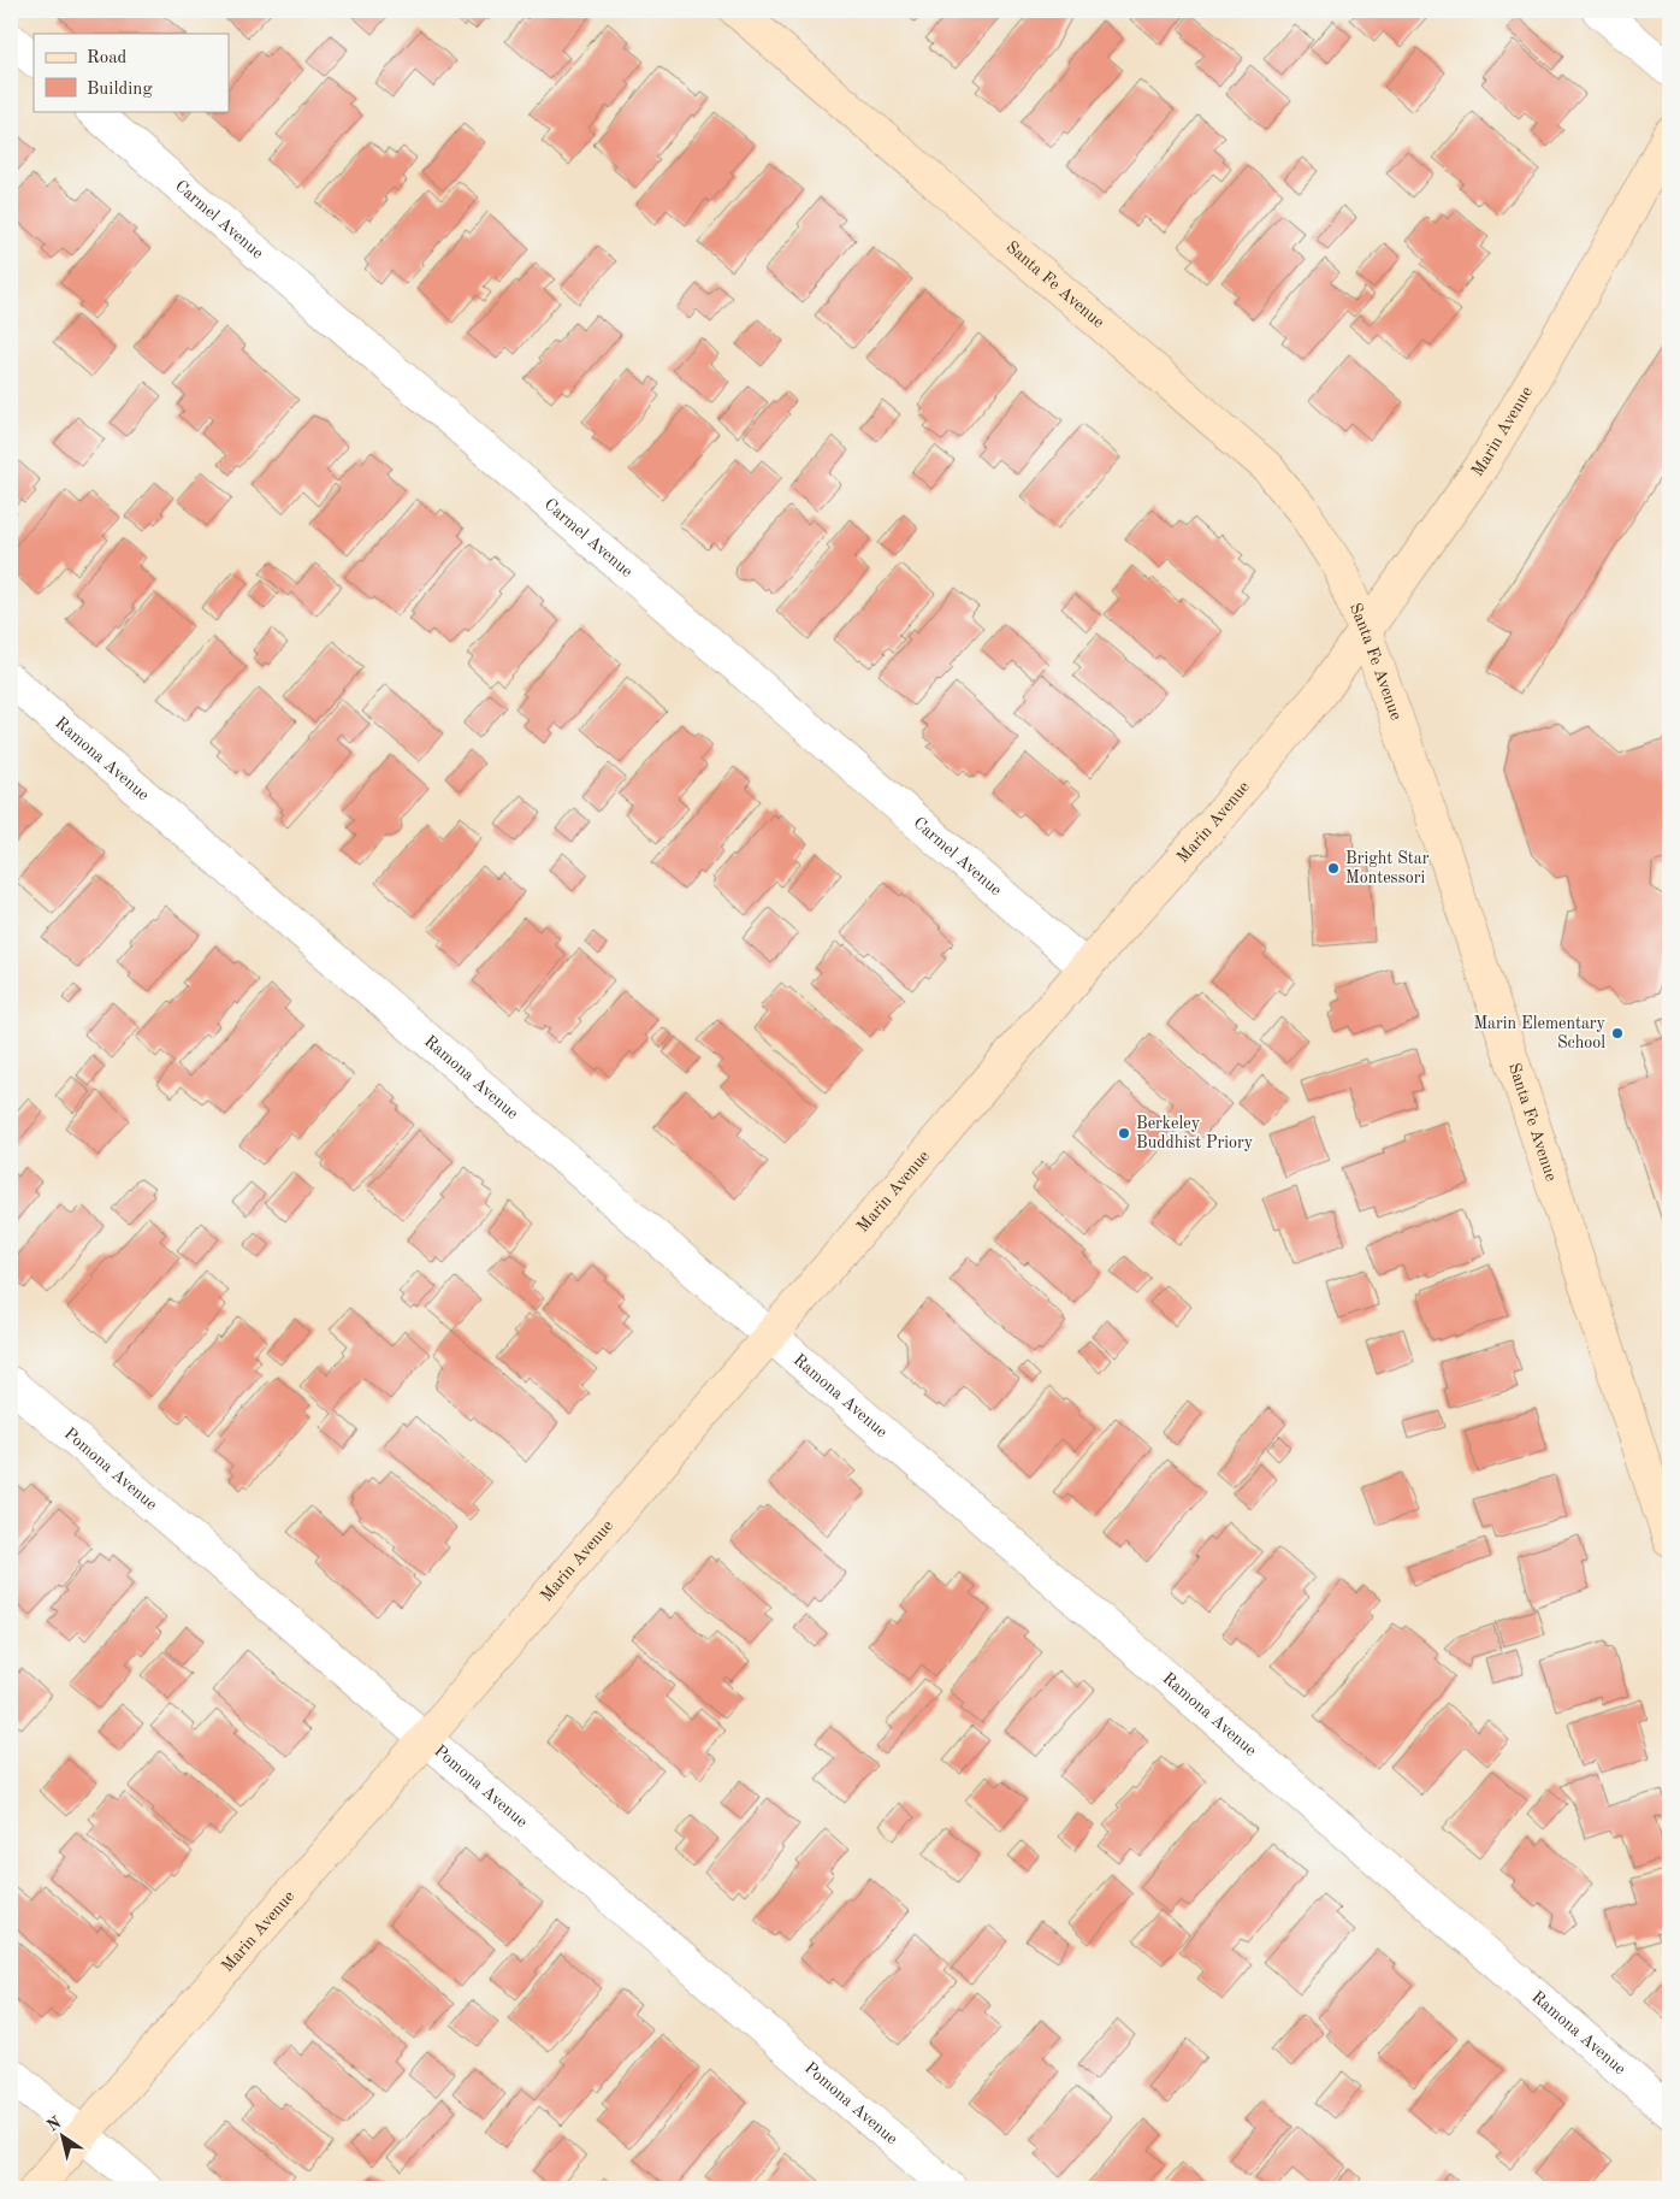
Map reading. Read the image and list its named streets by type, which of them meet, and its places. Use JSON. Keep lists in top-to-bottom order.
{
  "streets": {
    "main road": ["Santa Fe Avenue", "Marin Avenue"],
    "street": ["Carmel Avenue", "Ramona Avenue", "Pomona Avenue"]
  },
  "crossings": [
    ["Carmel Avenue", "Marin Avenue"],
    ["Santa Fe Avenue", "Marin Avenue"],
    ["Marin Avenue", "Ramona Avenue"],
    ["Marin Avenue", "Pomona Avenue"]
  ],
  "places": ["Bright Star Montessori", "Marin Elementary School", "Berkeley Buddhist Priory"],
  "legend": ["Road", "Building"],
  "north": "top left"
}
